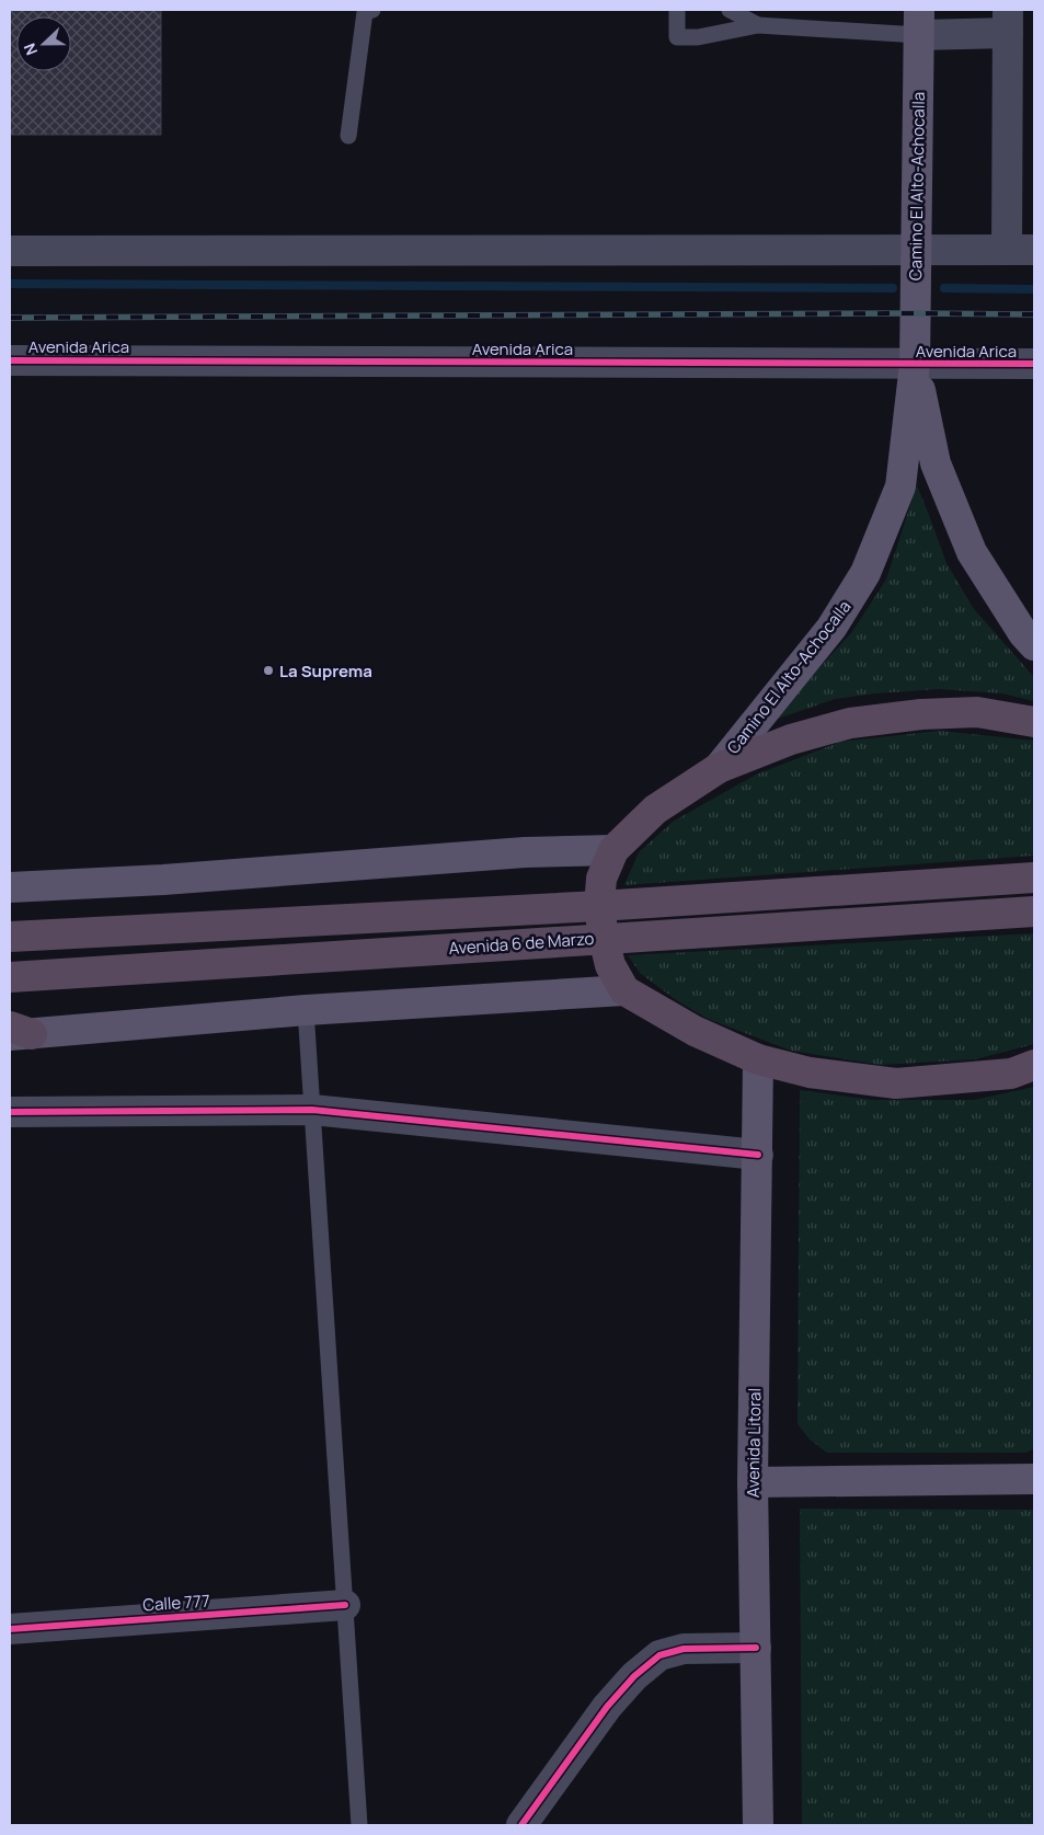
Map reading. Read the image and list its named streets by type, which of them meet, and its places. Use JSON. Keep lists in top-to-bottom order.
{
  "streets": {
    "highway": ["Avenida 6 de Marzo"],
    "main road": ["Camino El Alto-Achocalla", "Avenida Litoral"],
    "street": ["Avenida Arica", "Calle 777"]
  },
  "crossings": [
    ["Camino El Alto-Achocalla", "Avenida Arica"]
  ],
  "places": ["La Suprema"],
  "north": "left"
}
